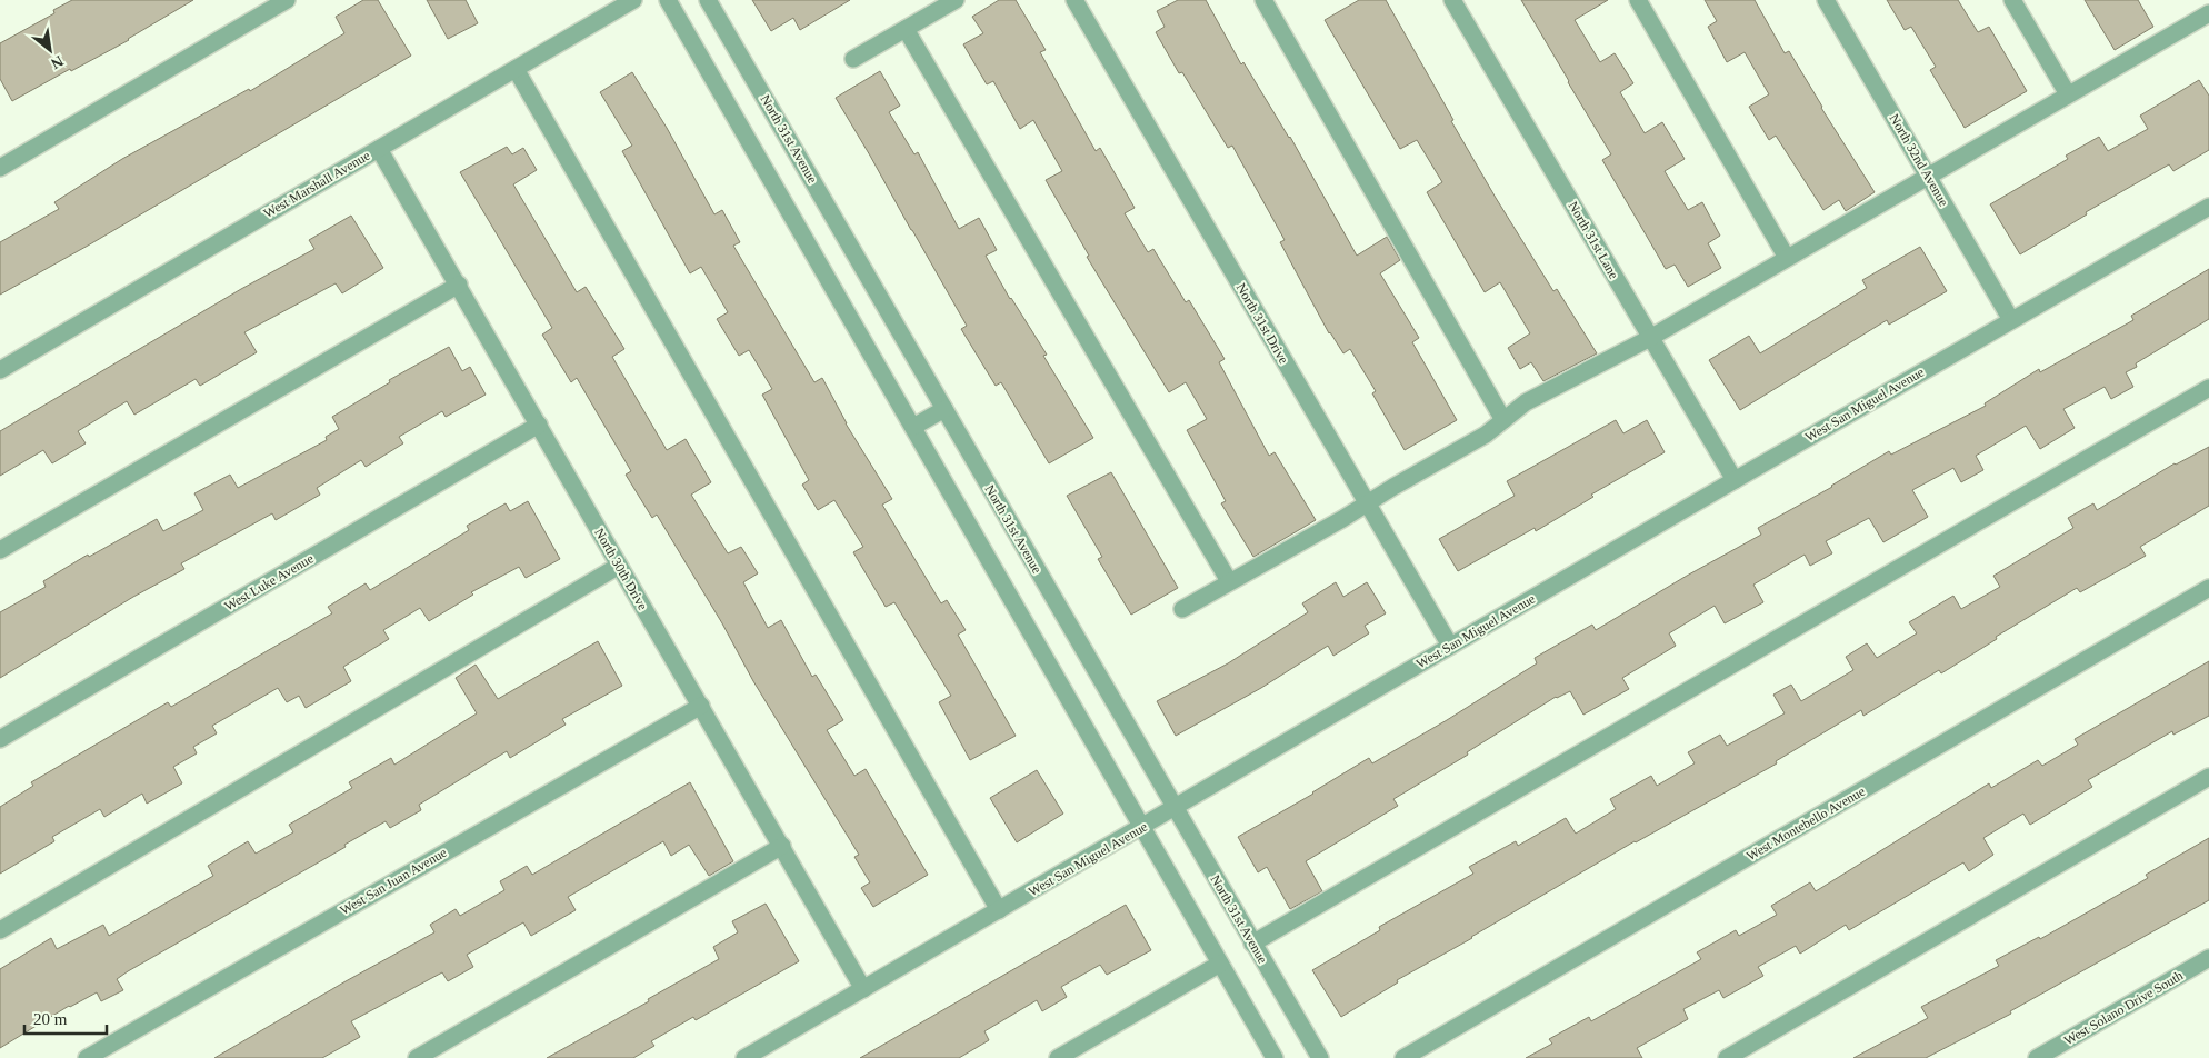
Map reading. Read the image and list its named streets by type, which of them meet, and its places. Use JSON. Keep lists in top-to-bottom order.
{
  "streets": {
    "street": [
      "North 31st Avenue",
      "North 32nd Avenue",
      "West Marshall Avenue",
      "North 31st Lane",
      "North 31st Drive",
      "West San Miguel Avenue",
      "North 30th Drive",
      "West Luke Avenue",
      "West Montebello Avenue",
      "West San Juan Avenue",
      "West Solano Drive South"
    ]
  },
  "crossings": [
    ["North 31st Avenue", "West San Miguel Avenue"],
    ["North 32nd Avenue", "West San Miguel Avenue"],
    ["West Marshall Avenue", "North 30th Drive"],
    ["North 31st Lane", "West San Miguel Avenue"],
    ["North 31st Drive", "West San Miguel Avenue"],
    ["West San Miguel Avenue", "North 30th Drive"],
    ["North 30th Drive", "West Luke Avenue"],
    ["North 30th Drive", "West San Juan Avenue"]
  ],
  "scale_bar": "20 m",
  "north": "bottom right"
}
